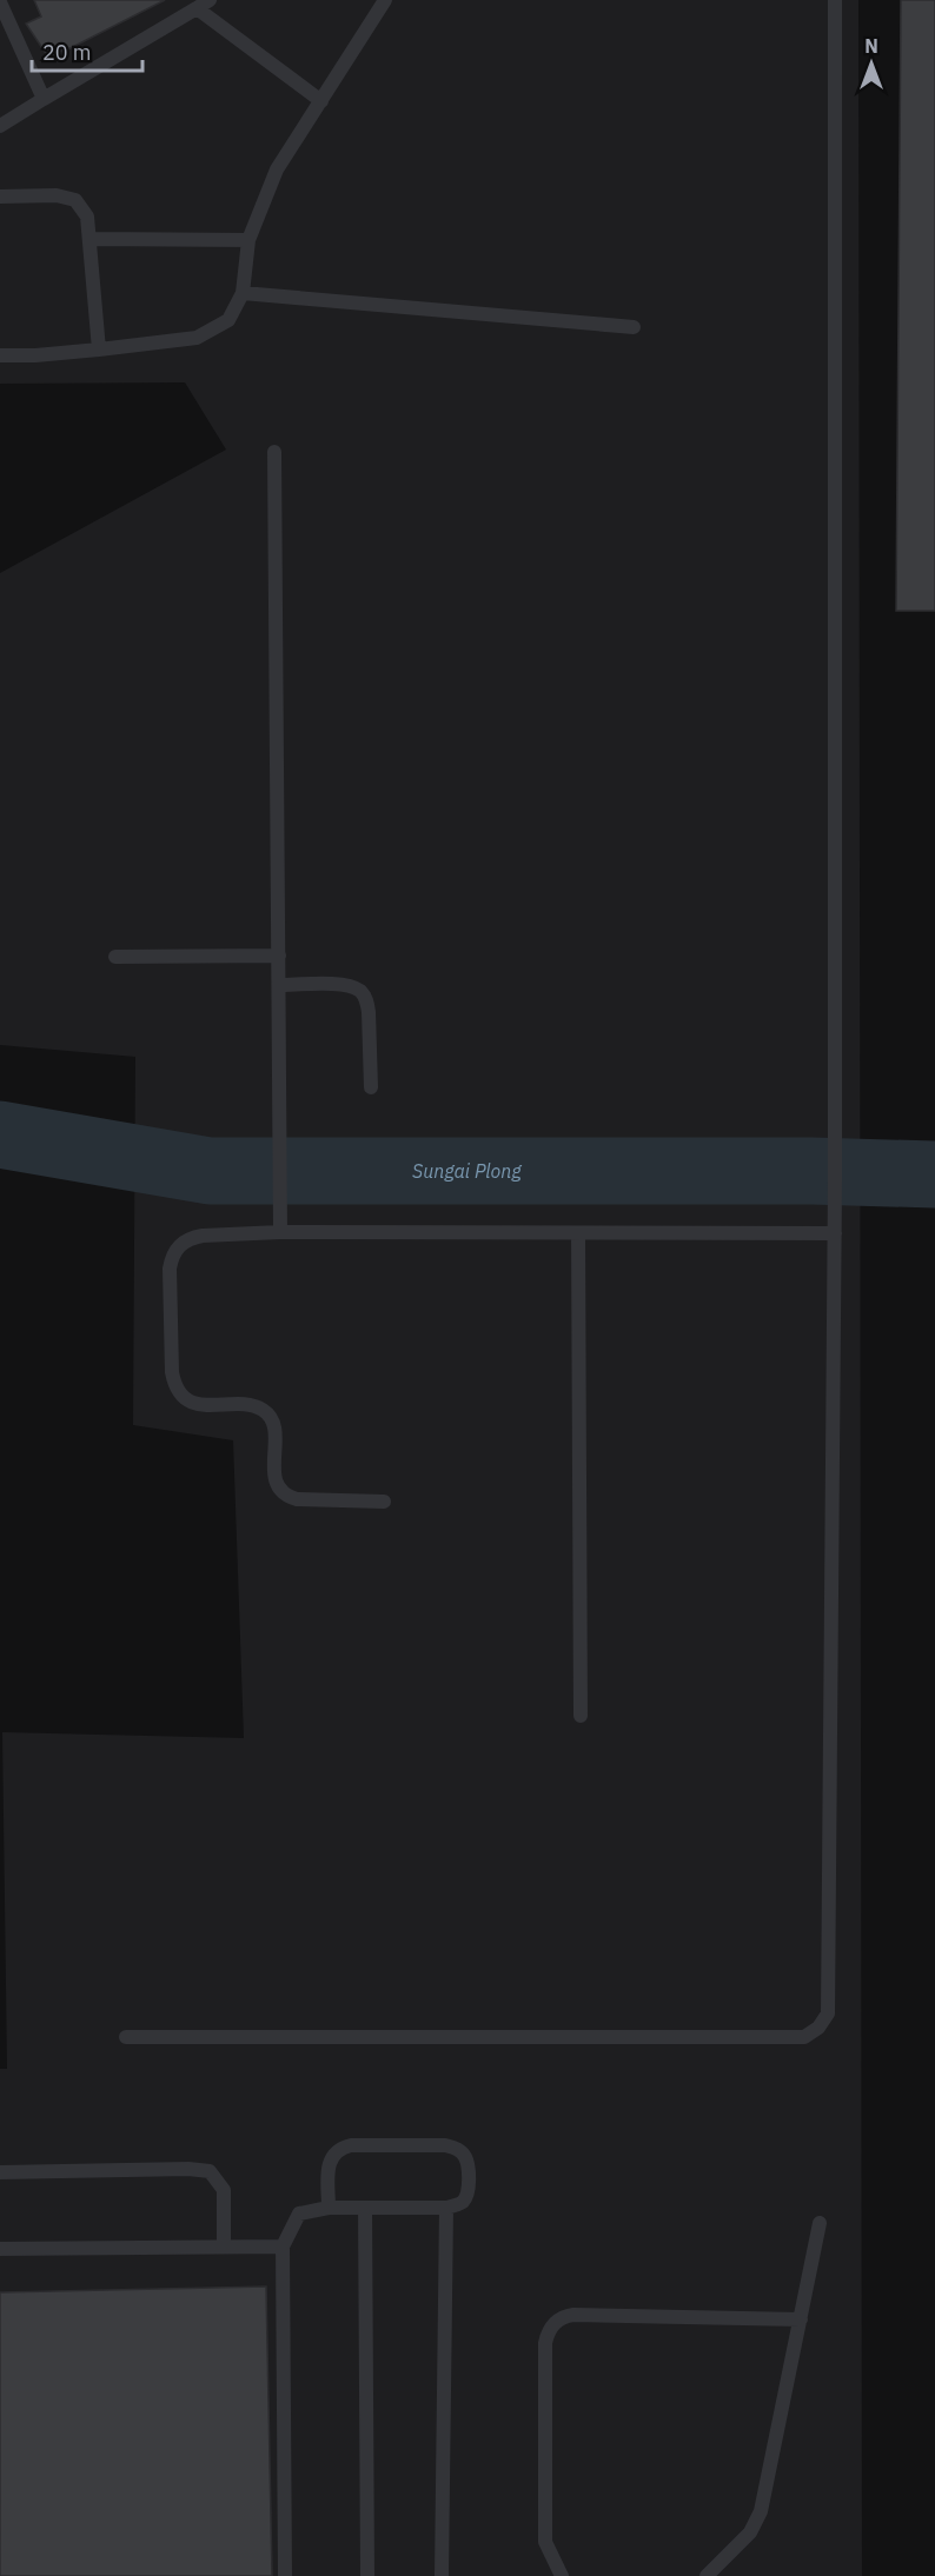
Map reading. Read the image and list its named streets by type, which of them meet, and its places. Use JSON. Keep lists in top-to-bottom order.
{
  "water": ["Sungai Plong"],
  "scale_bar": "20 m",
  "north": "top"
}
